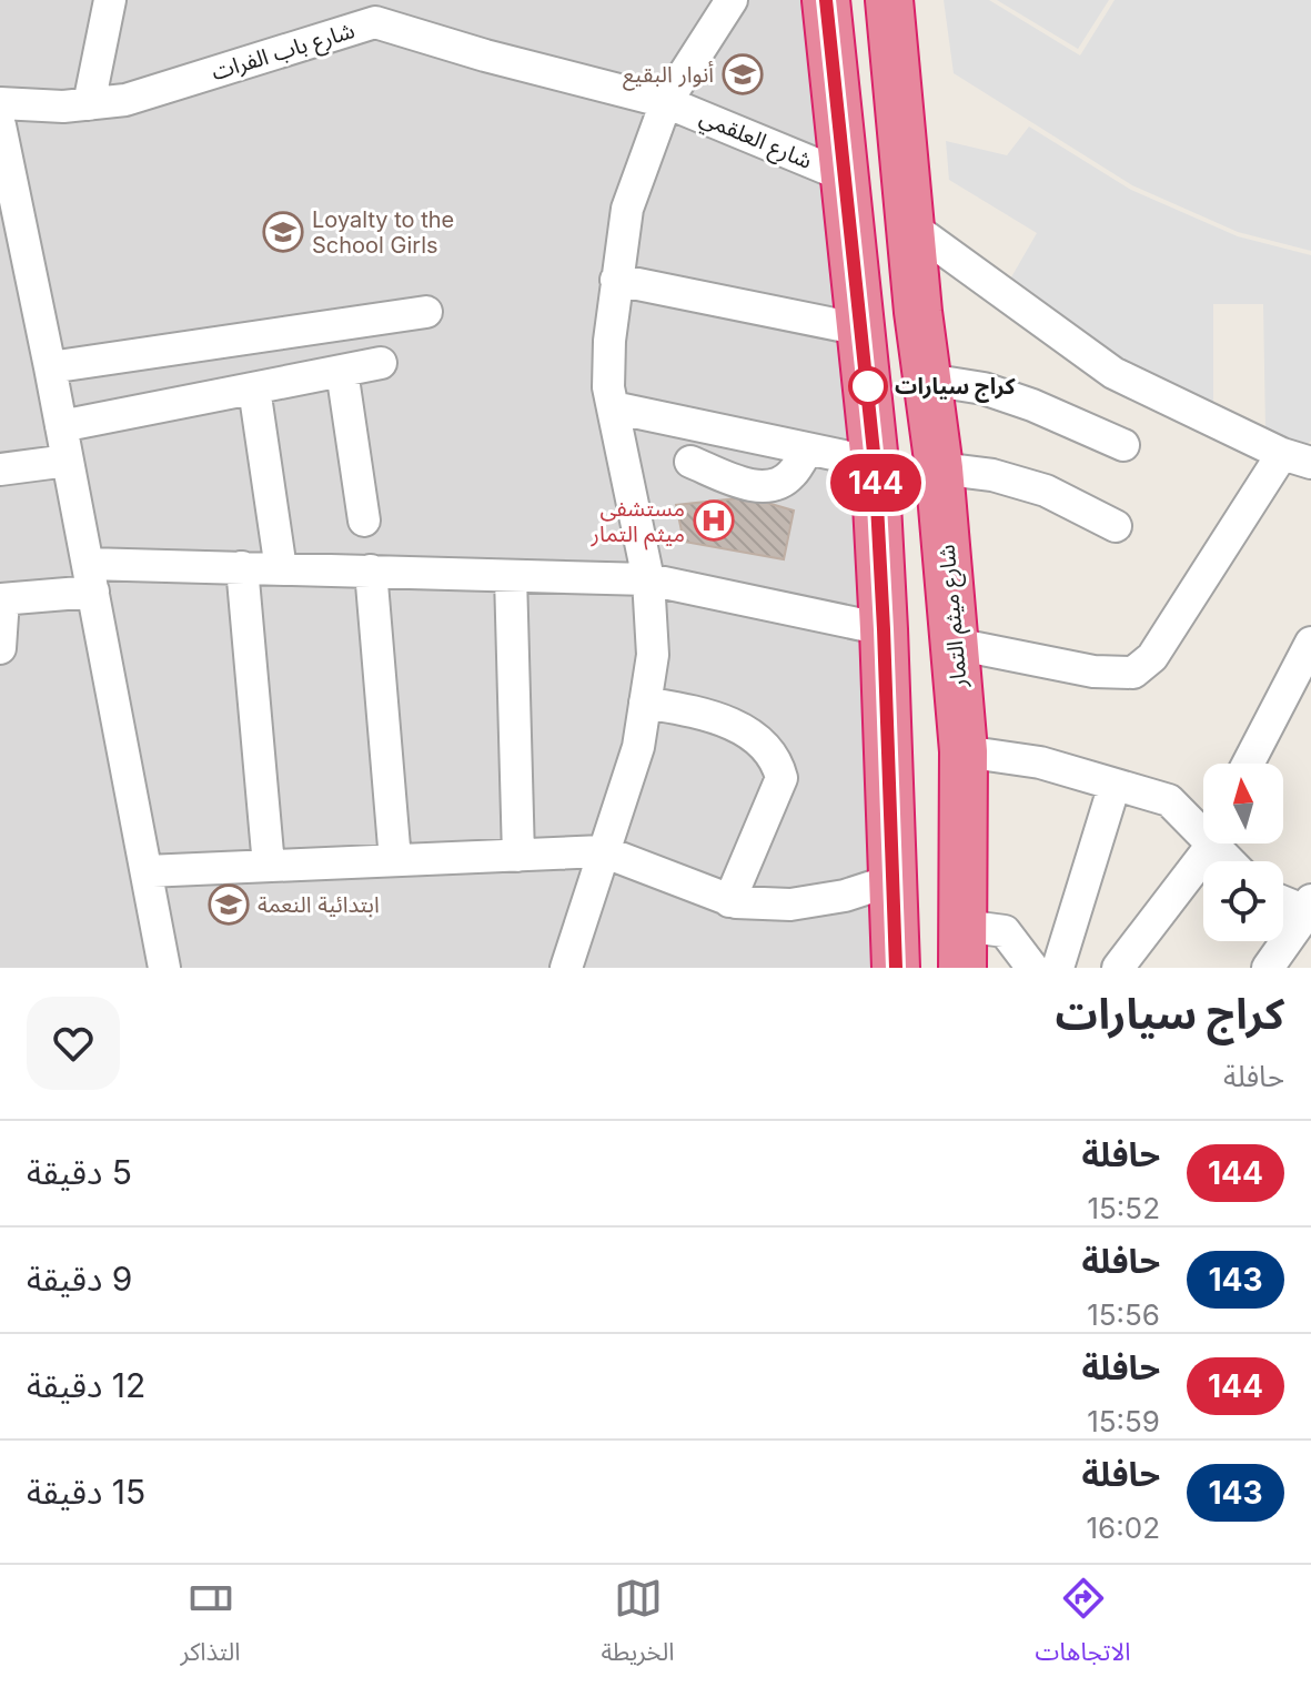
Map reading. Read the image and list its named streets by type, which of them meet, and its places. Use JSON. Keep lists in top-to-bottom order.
{
  "streets": {
    "highway": ["شارع ميثم التمار"],
    "street": ["شارع باب الفرات", "شارع العلقمي"]
  },
  "crossings": [
    ["شارع باب الفرات", "شارع العلقمي"]
  ],
  "places": {
    "school or university": ["أنوار البقيع", "Loyalty to the School Girls", "ابتدائية النعمة"],
    "other": ["كراج سيارات"],
    "hospital": ["مستشفى ميثم التمار"]
  },
  "lines": ["bus line 144"],
  "north": "top",
  "page": {
    "on_map": "144",
    "heading": ["كراج سيارات", "حافلة"],
    "list": [
      {
        "mark": "144",
        "name": "حافلة",
        "note": "15:52",
        "value": "5 دقيقة"
      },
      {
        "mark": "143",
        "name": "حافلة",
        "note": "15:56",
        "value": "9 دقيقة"
      },
      {
        "mark": "144",
        "name": "حافلة",
        "note": "15:59",
        "value": "12 دقيقة"
      },
      {
        "mark": "143",
        "name": "حافلة",
        "note": "16:02",
        "value": "15 دقيقة"
      }
    ],
    "tabs": ["الاتجاهات", "الخريطة", "التذاكر"]
  }
}
